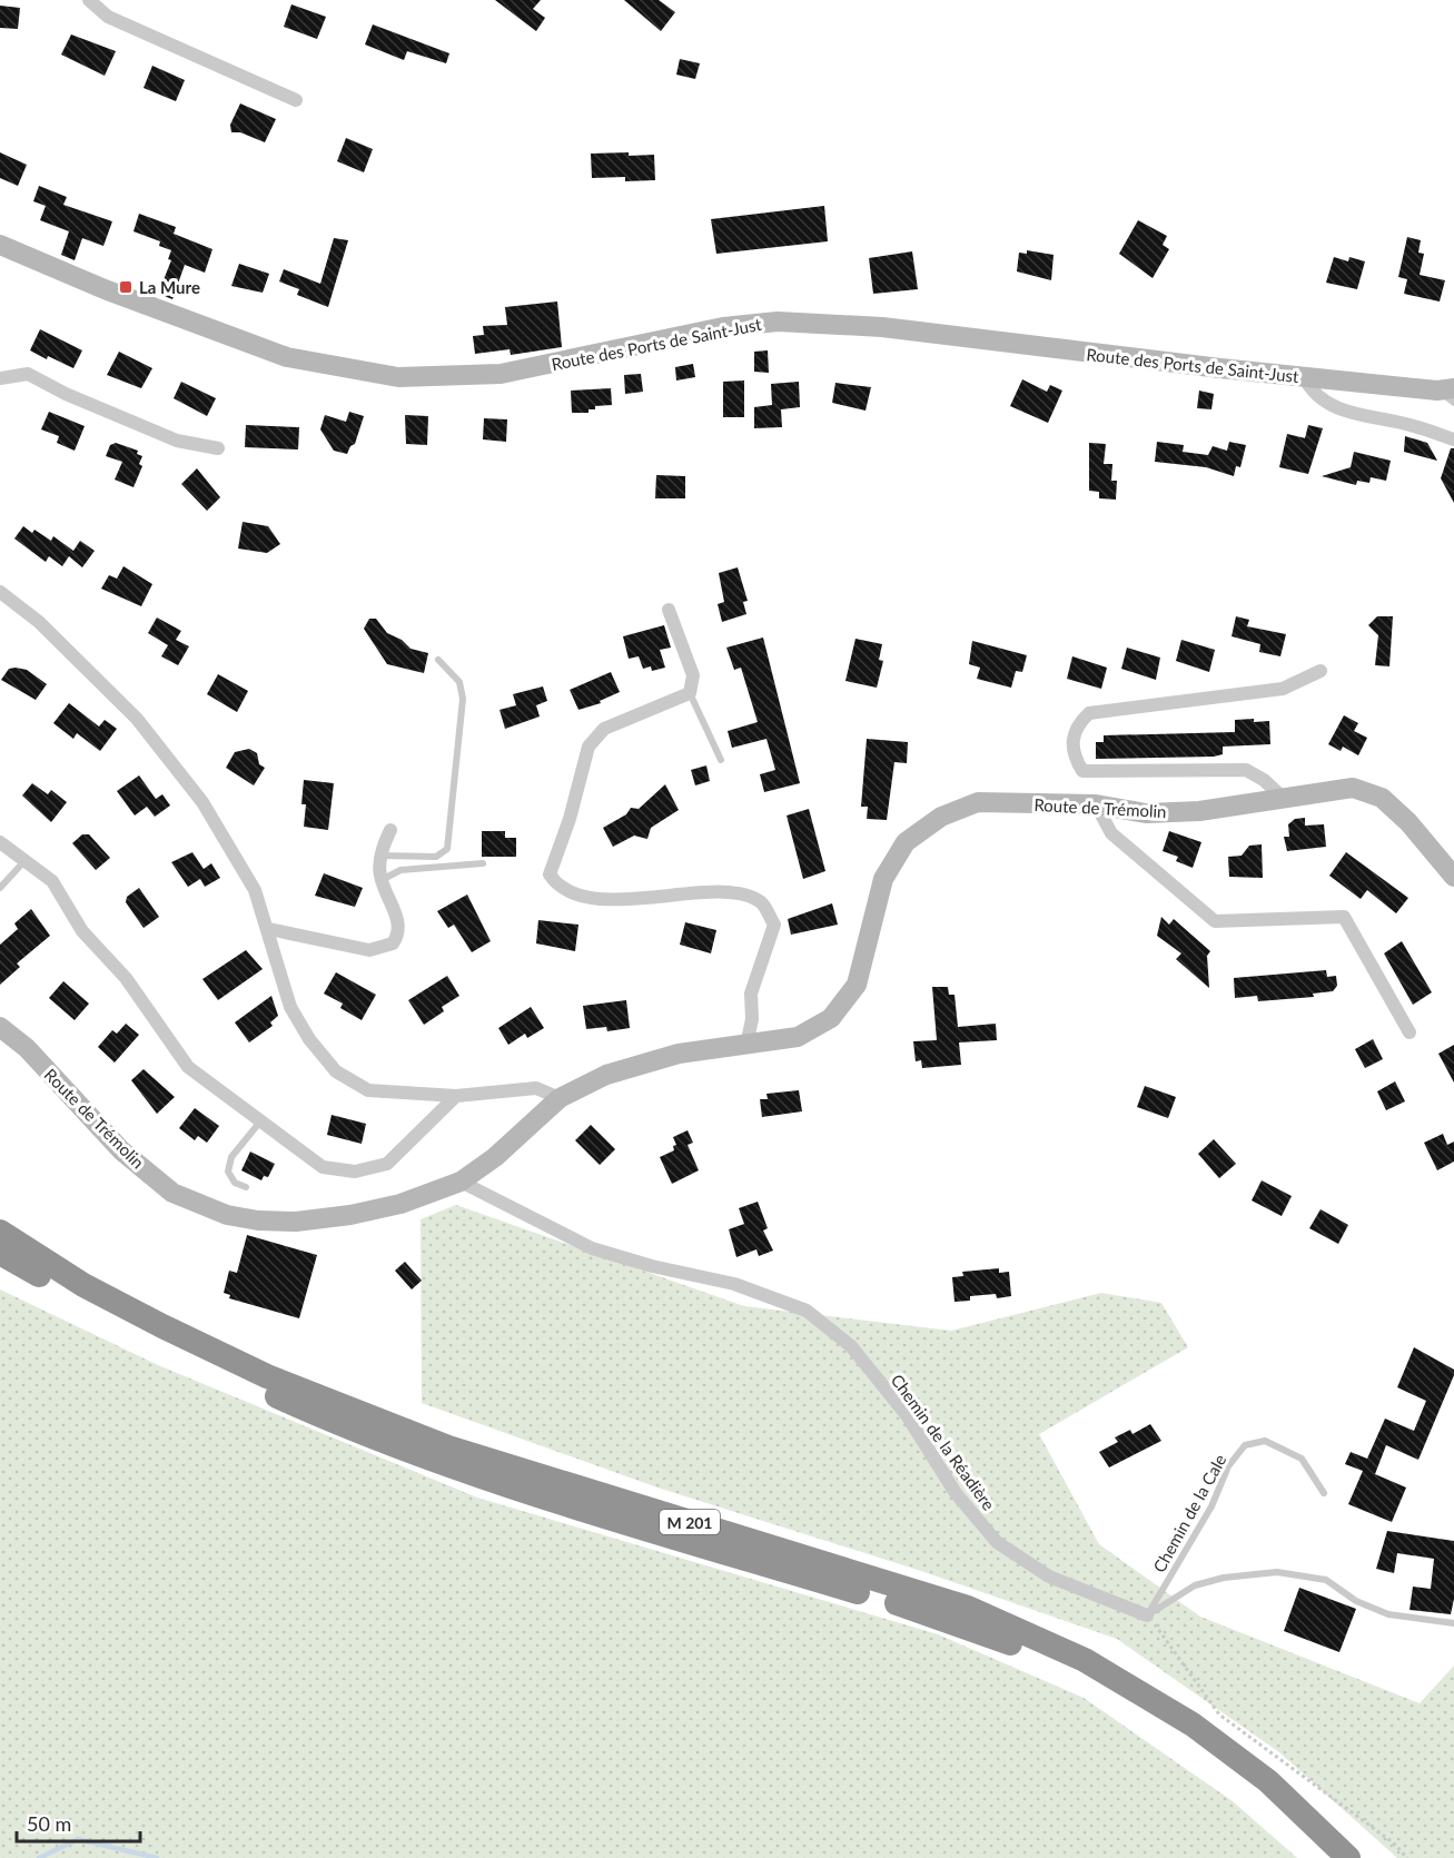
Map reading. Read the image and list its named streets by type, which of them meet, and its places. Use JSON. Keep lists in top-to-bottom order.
{
  "streets": {
    "highway": ["M 201"],
    "street": ["Route des Ports de Saint-Just", "Route de Trémolin", "Chemin de la Réadière"],
    "lane": ["Chemin de la Cale"]
  },
  "crossings": [
    ["Route de Trémolin", "Chemin de la Réadière"],
    ["Chemin de la Réadière", "Chemin de la Cale"]
  ],
  "places": {
    "transit": ["La Mure"]
  },
  "scale_bar": "50 m"
}
